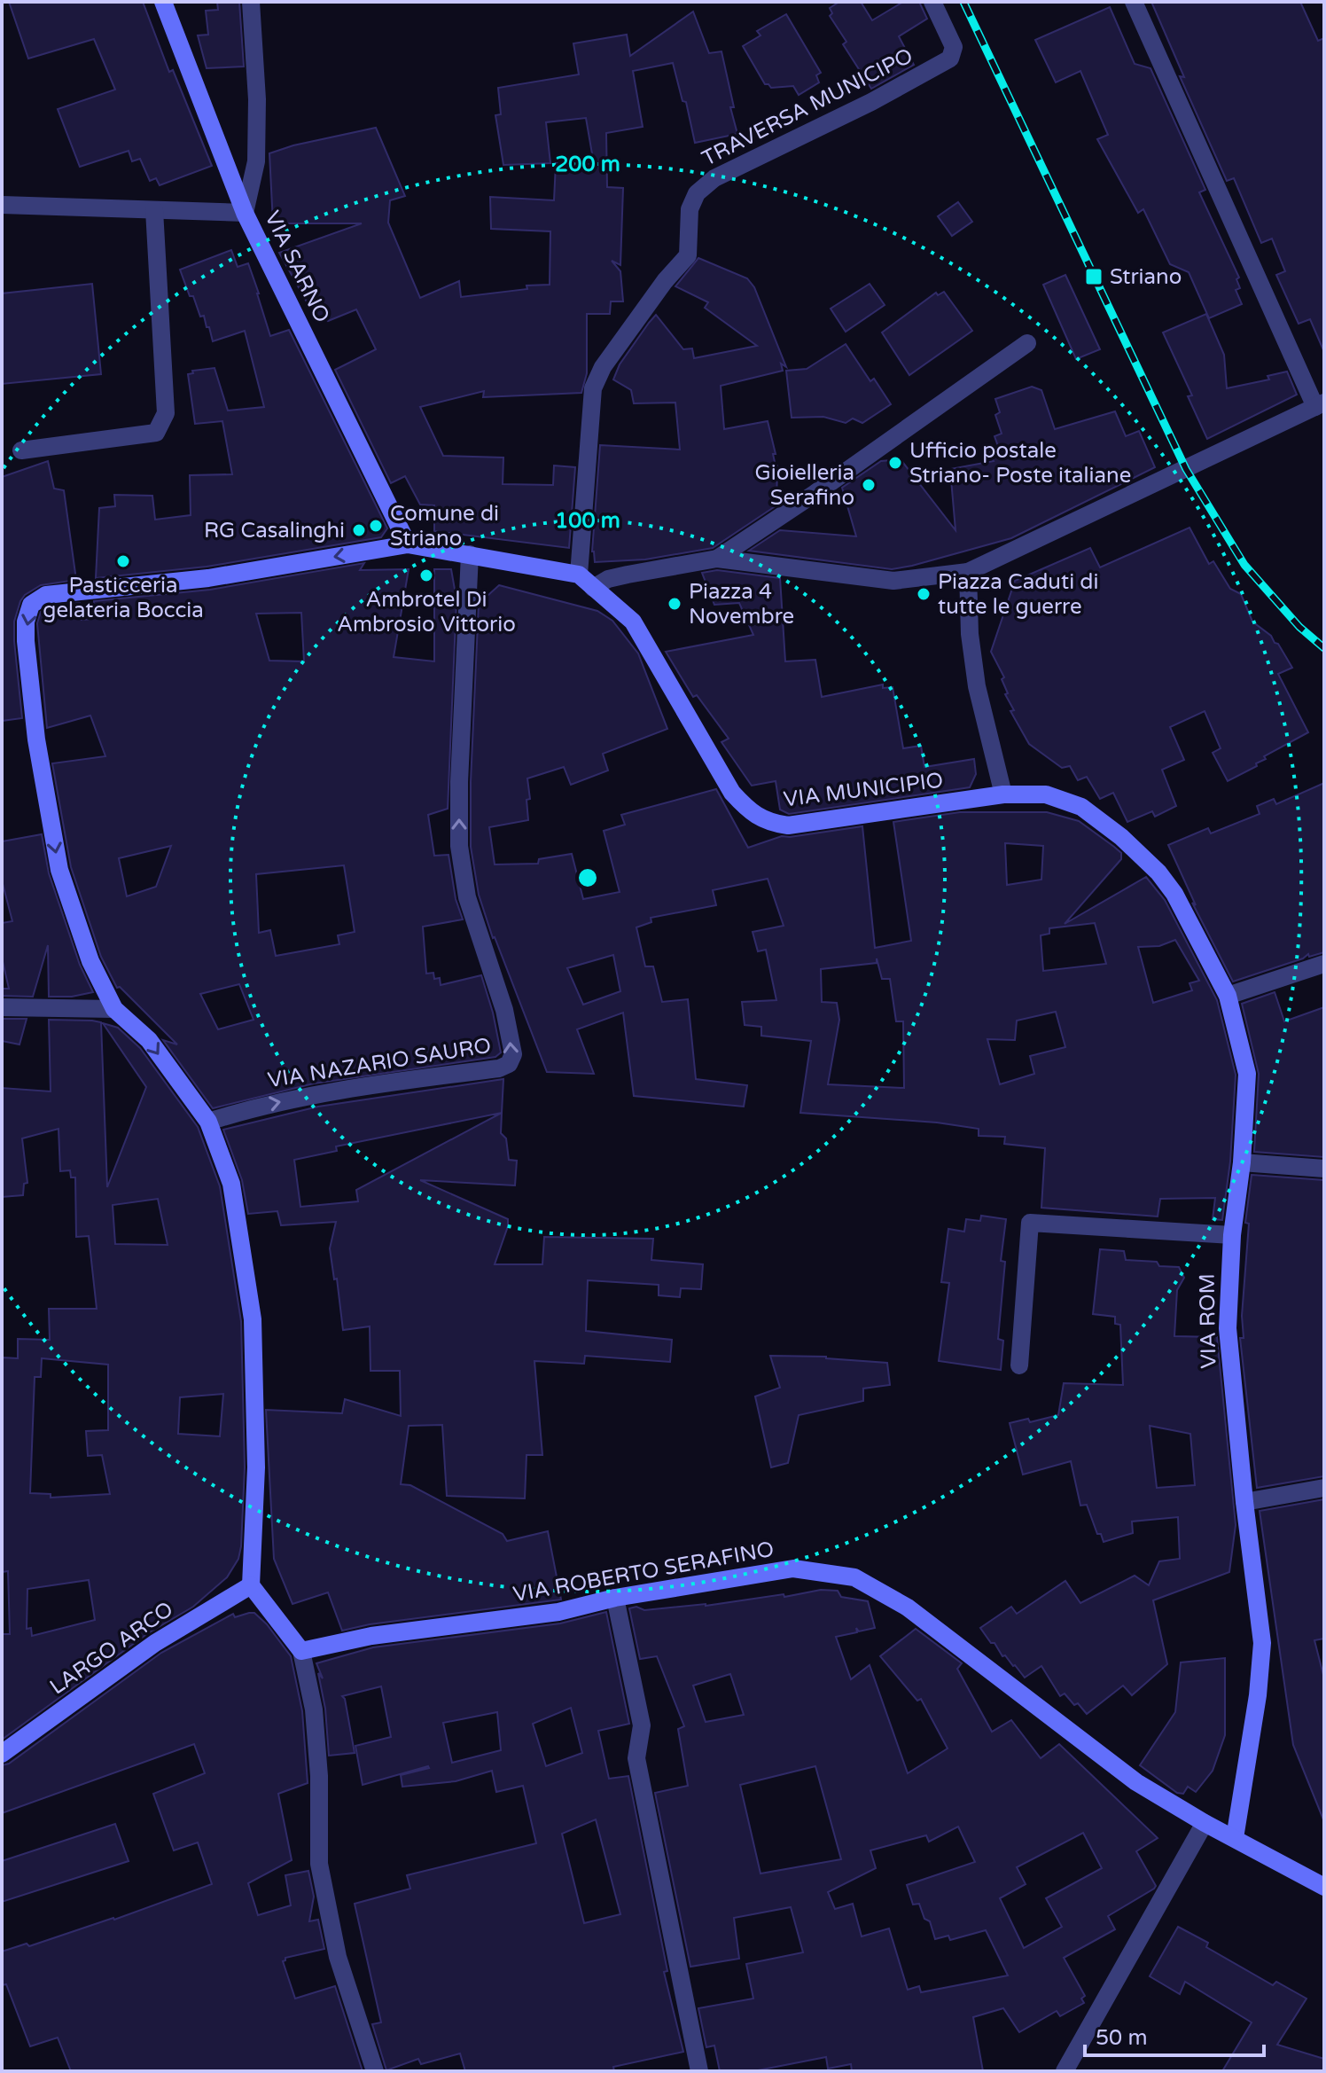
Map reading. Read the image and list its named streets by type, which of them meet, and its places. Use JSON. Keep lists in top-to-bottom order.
{
  "streets": {
    "main road": [
      "VIA SARNO",
      "VIA MUNICIPIO",
      "VIA ROM",
      "VIA ROBERTO SERAFINO",
      "LARGO ARCO"
    ],
    "street": ["TRAVERSA MUNICIPO", "VIA NAZARIO SAURO"]
  },
  "crossings": [
    ["TRAVERSA MUNICIPO", "VIA MUNICIPIO"],
    ["VIA MUNICIPIO", "VIA ROM"],
    ["VIA ROM", "VIA ROBERTO SERAFINO"]
  ],
  "places": {
    "transit": ["Striano"],
    "other": [
      "Ufficio postale Striano- Poste italiane",
      "Gioielleria Serafino",
      "Comune di Striano",
      "RG Casalinghi",
      "Pasticceria gelateria Boccia",
      "Ambrotel Di Ambrosio Vittorio",
      "Piazza Caduti di tutte le guerre",
      "Piazza 4 Novembre"
    ]
  },
  "scale_bar": "50 m",
  "rings": ["200 m", "100 m"]
}
